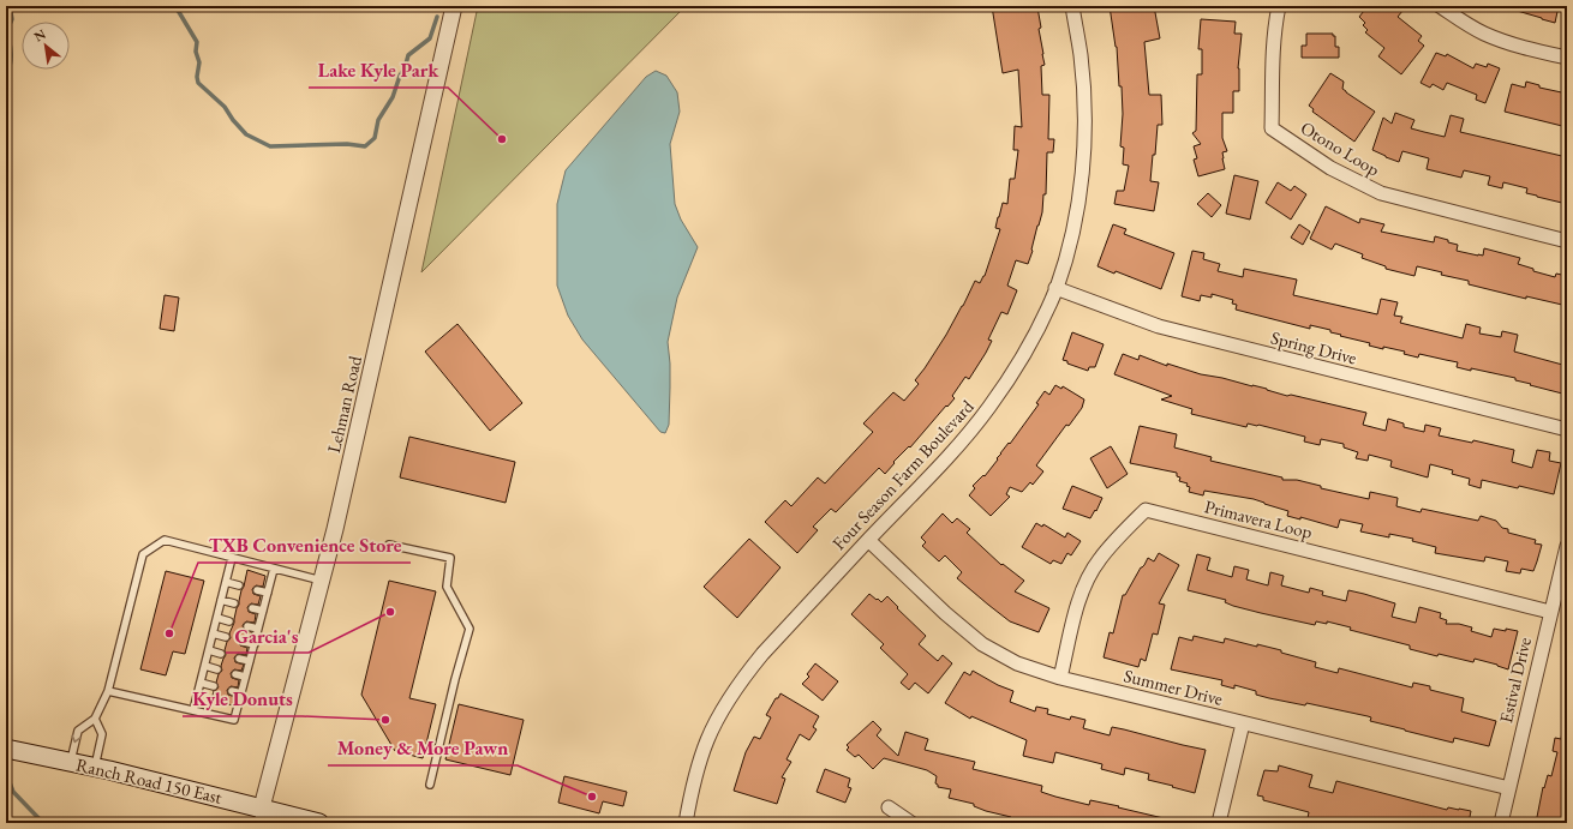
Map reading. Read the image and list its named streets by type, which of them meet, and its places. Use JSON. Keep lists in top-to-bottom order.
{
  "streets": {
    "main road": ["Ranch Road 150 East"],
    "street": [
      "Otono Loop",
      "Spring Drive",
      "Lehman Road",
      "Four Season Farm Boulevard",
      "Primavera Loop",
      "Estival Drive",
      "Summer Drive"
    ]
  },
  "crossings": [
    ["Spring Drive", "Four Season Farm Boulevard"],
    ["Lehman Road", "Ranch Road 150 East"],
    ["Four Season Farm Boulevard", "Summer Drive"],
    ["Primavera Loop", "Estival Drive"],
    ["Primavera Loop", "Summer Drive"],
    ["Estival Drive", "Summer Drive"]
  ],
  "places": [
    "Lake Kyle Park",
    "Garcia's",
    "TXB Convenience Store",
    "Kyle Donuts",
    "Money & More Pawn"
  ],
  "north": "top left"
}
